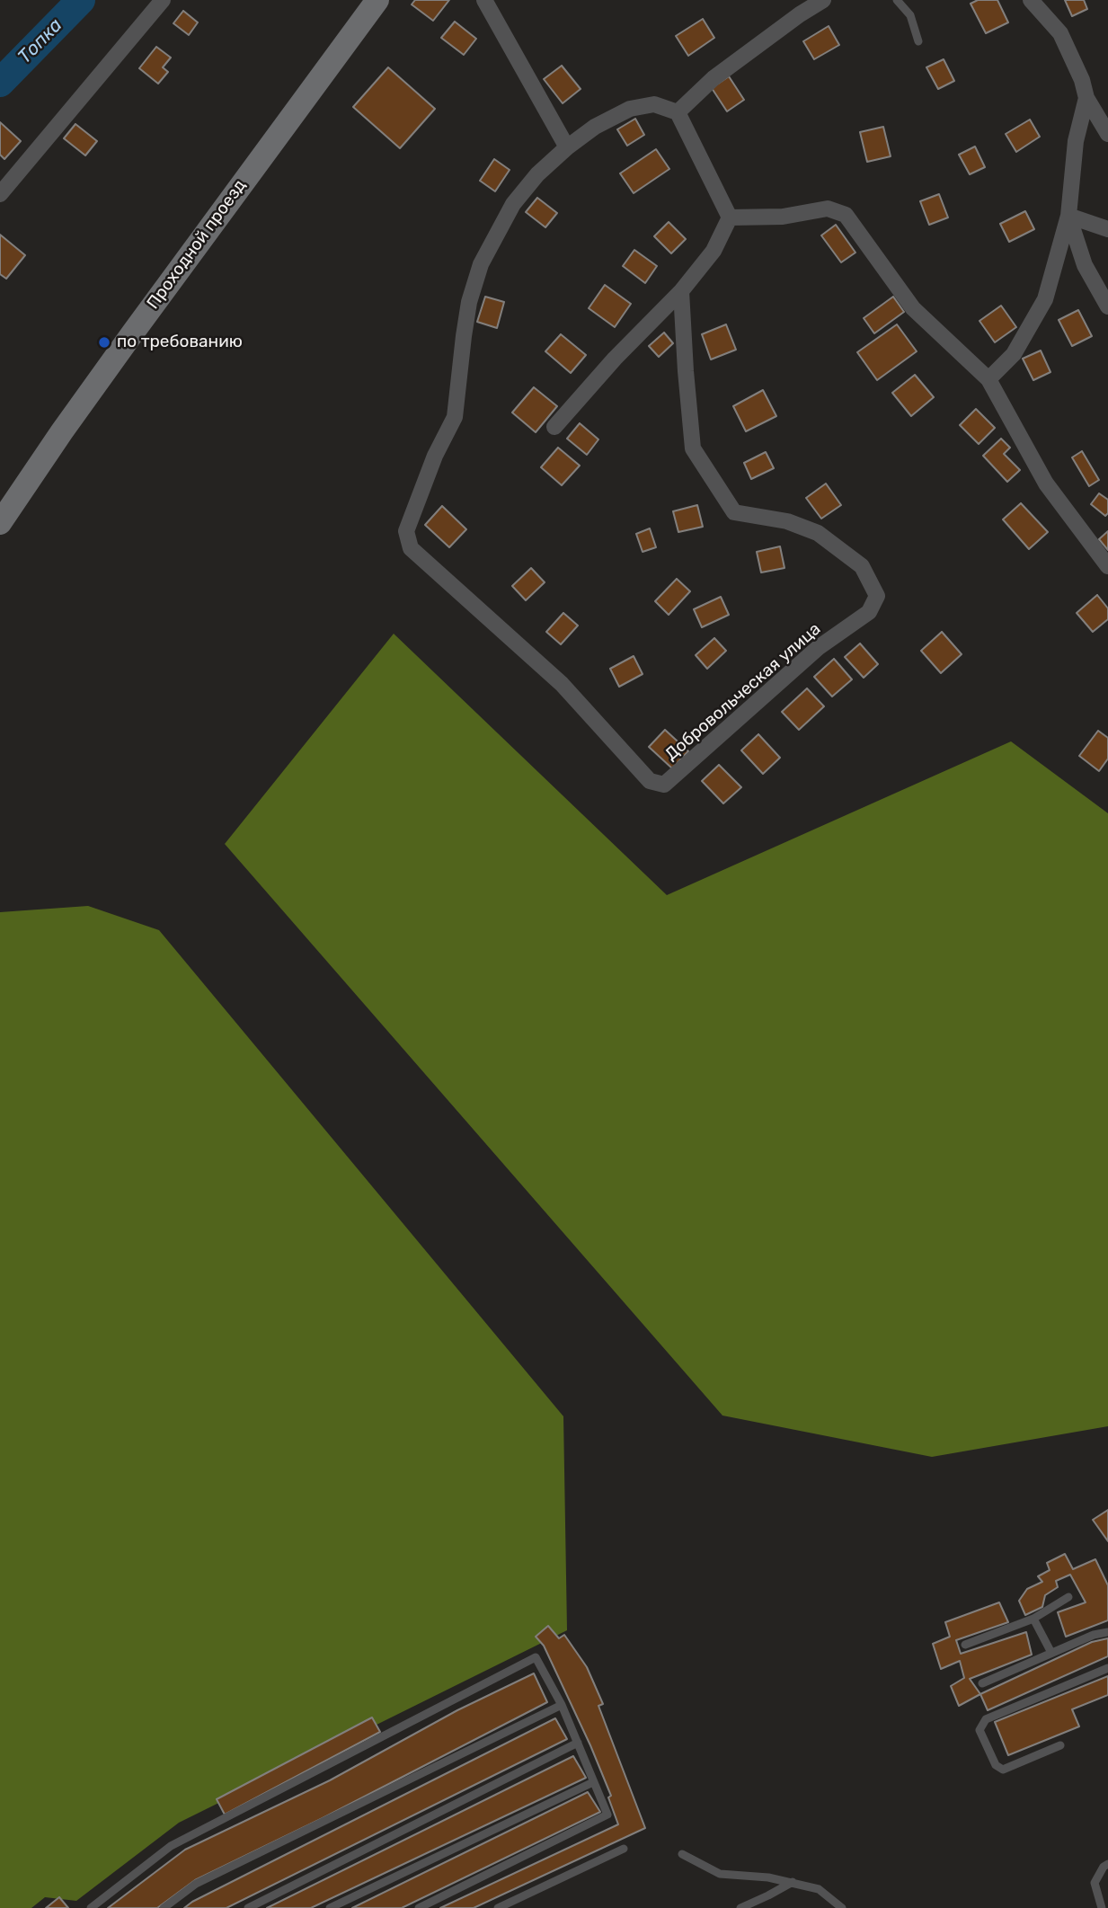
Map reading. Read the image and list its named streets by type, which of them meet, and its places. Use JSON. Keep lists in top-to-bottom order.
{
  "streets": {
    "street": ["Проходной проезд", "Добровольческая улица"]
  },
  "water": ["Топка"],
  "places": ["по требованию"]
}
